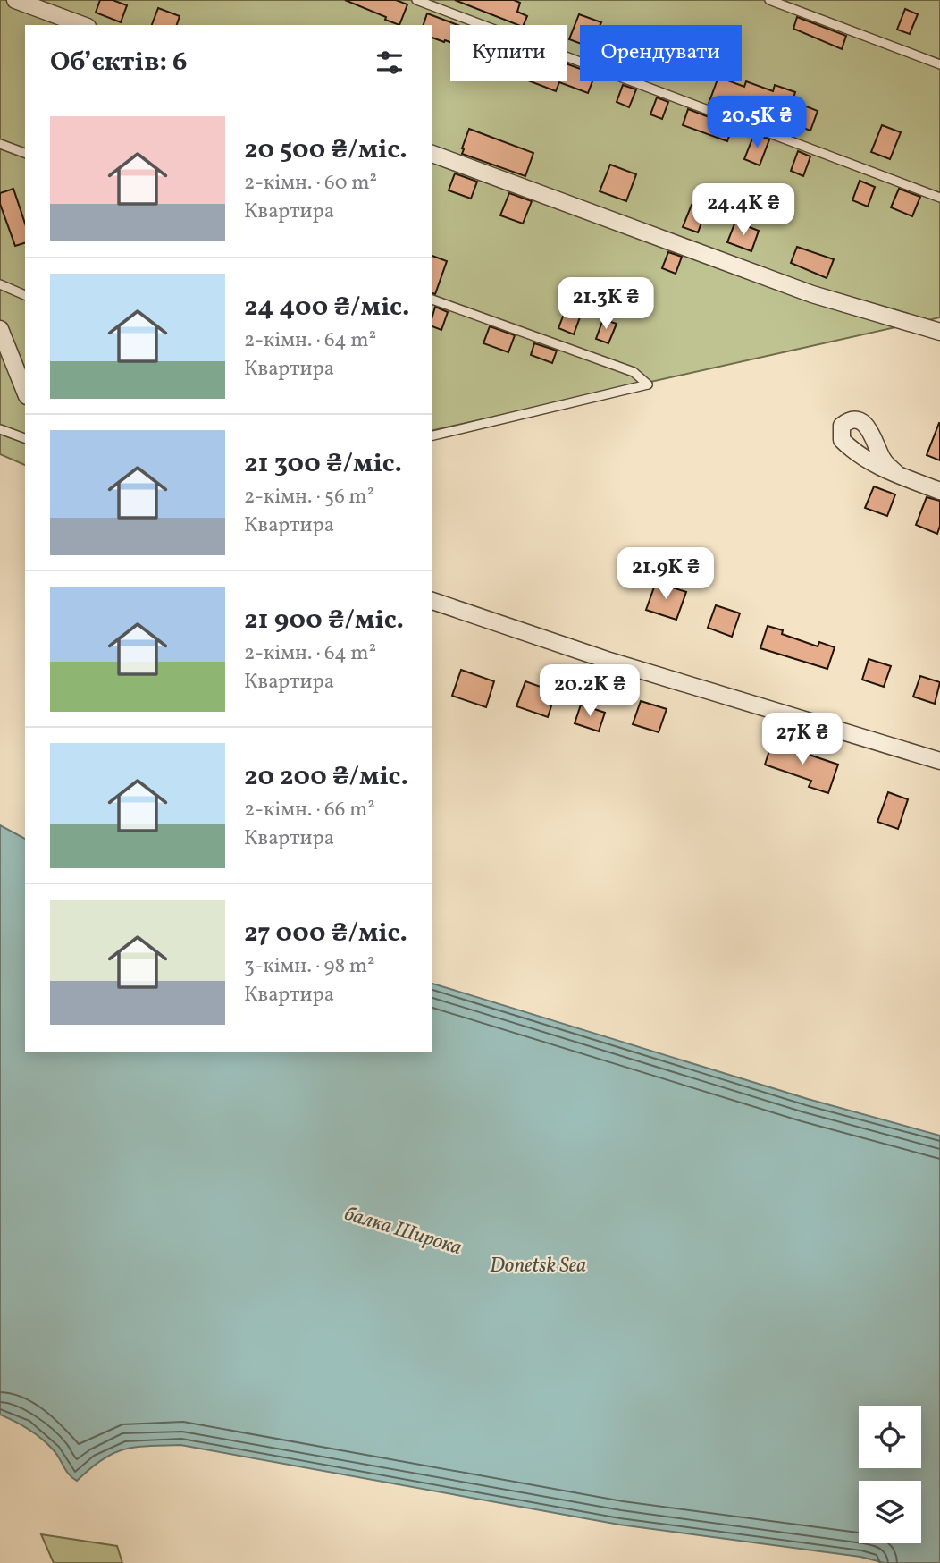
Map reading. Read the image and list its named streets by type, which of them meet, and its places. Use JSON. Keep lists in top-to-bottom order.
{
  "water": ["балка Широка", "Donetsk Sea"],
  "page": {
    "chip": ["Купити", "Орендувати"],
    "heading": "Об’єктів: 6",
    "price": [
      "20.5K ₴",
      "24.4K ₴",
      "21.3K ₴",
      "21.9K ₴",
      "20.2K ₴",
      "27K ₴"
    ],
    "list": [
      {
        "name": "20 500 ₴/міс.",
        "note": "2-кімн. · 60 m² · Квартира"
      },
      {
        "name": "24 400 ₴/міс.",
        "note": "2-кімн. · 64 m² · Квартира"
      },
      {
        "name": "21 300 ₴/міс.",
        "note": "2-кімн. · 56 m² · Квартира"
      },
      {
        "name": "21 900 ₴/міс.",
        "note": "2-кімн. · 64 m² · Квартира"
      },
      {
        "name": "20 200 ₴/міс.",
        "note": "2-кімн. · 66 m² · Квартира"
      },
      {
        "name": "27 000 ₴/міс.",
        "note": "3-кімн. · 98 m² · Квартира"
      }
    ]
  }
}
